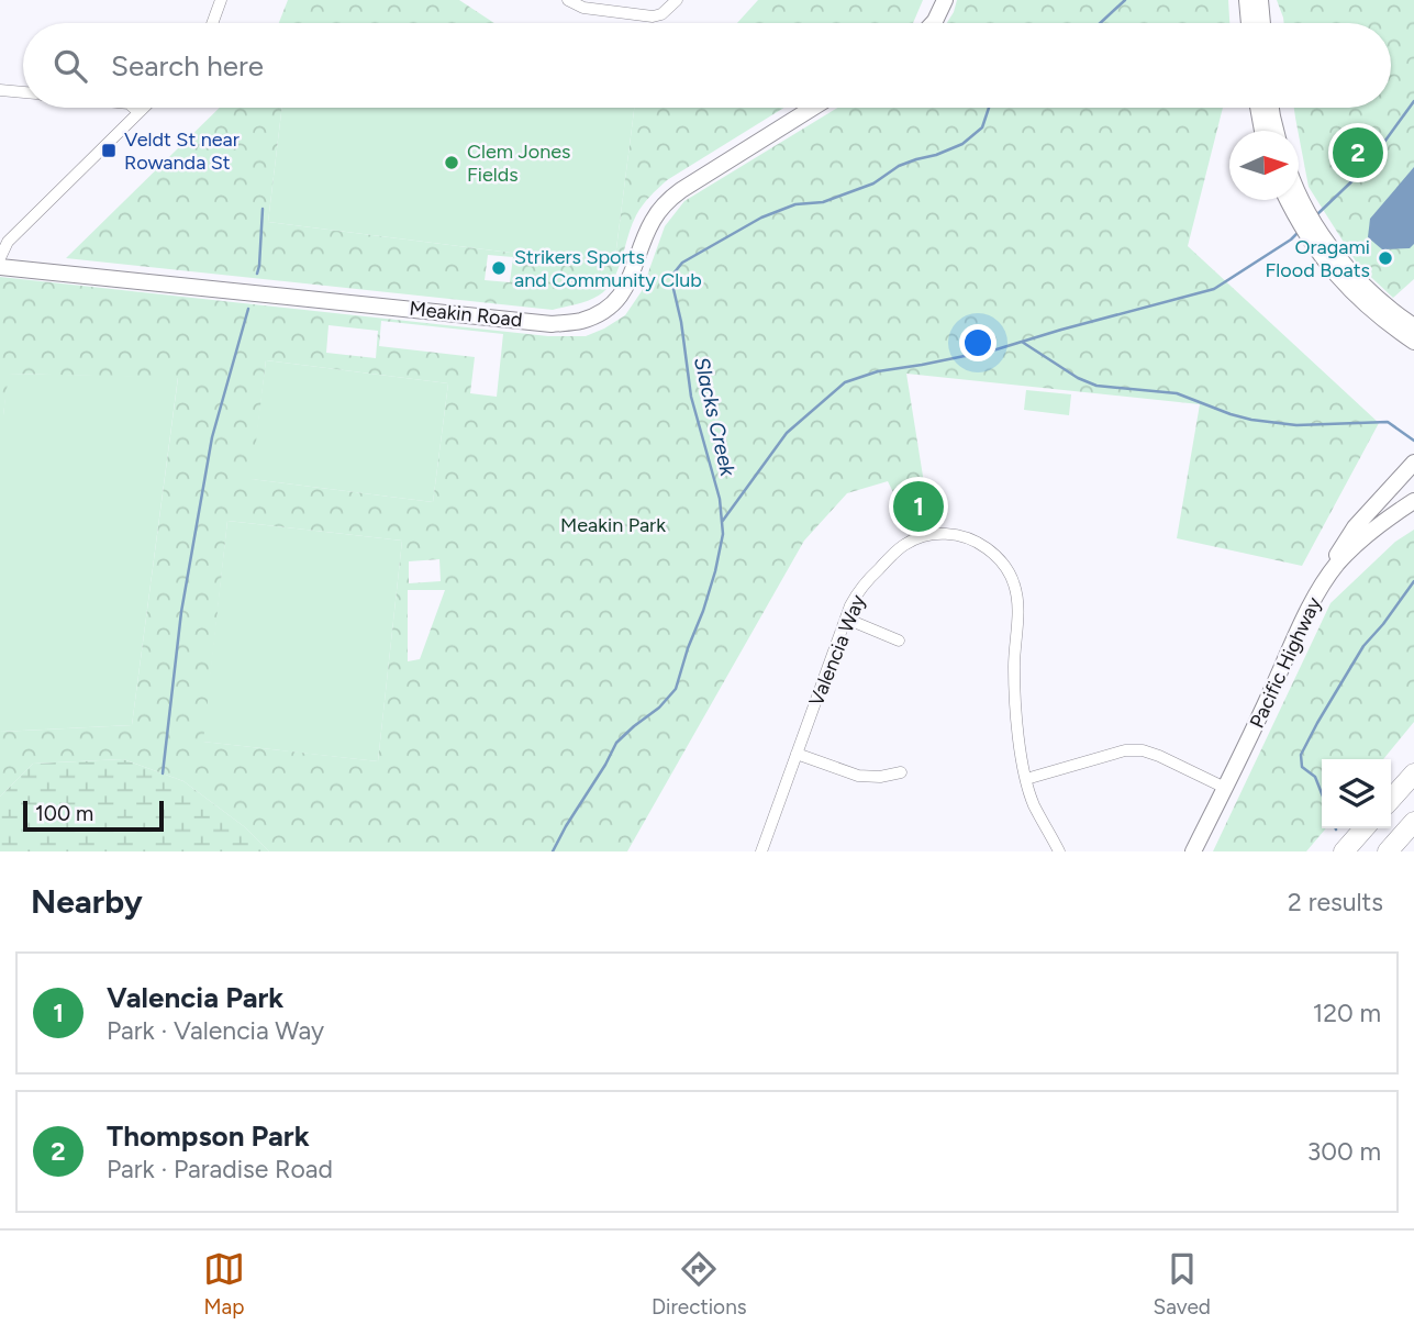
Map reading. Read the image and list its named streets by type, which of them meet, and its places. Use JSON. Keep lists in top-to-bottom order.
{
  "streets": {
    "main road": ["Meakin Road", "Pacific Highway"],
    "street": ["Valencia Way"]
  },
  "water": ["Slacks Creek"],
  "parks": ["Meakin Park"],
  "places": {
    "transit": ["Veldt St near Rowanda St"],
    "other": ["Clem Jones Fields", "Oragami Flood Boats", "Strikers Sports and Community Club"]
  },
  "scale_bar": "100 m",
  "north": "right",
  "page": {
    "search": "Search here",
    "pins": ["2", "1"],
    "scale": "100 m",
    "heading": ["Nearby", "2 results"],
    "list": [
      {
        "mark": "1",
        "name": "Valencia Park",
        "note": "Park · Valencia Way",
        "value": "120 m"
      },
      {
        "mark": "2",
        "name": "Thompson Park",
        "note": "Park · Paradise Road",
        "value": "300 m"
      }
    ],
    "nav": ["Map", "Directions", "Saved"]
  }
}
